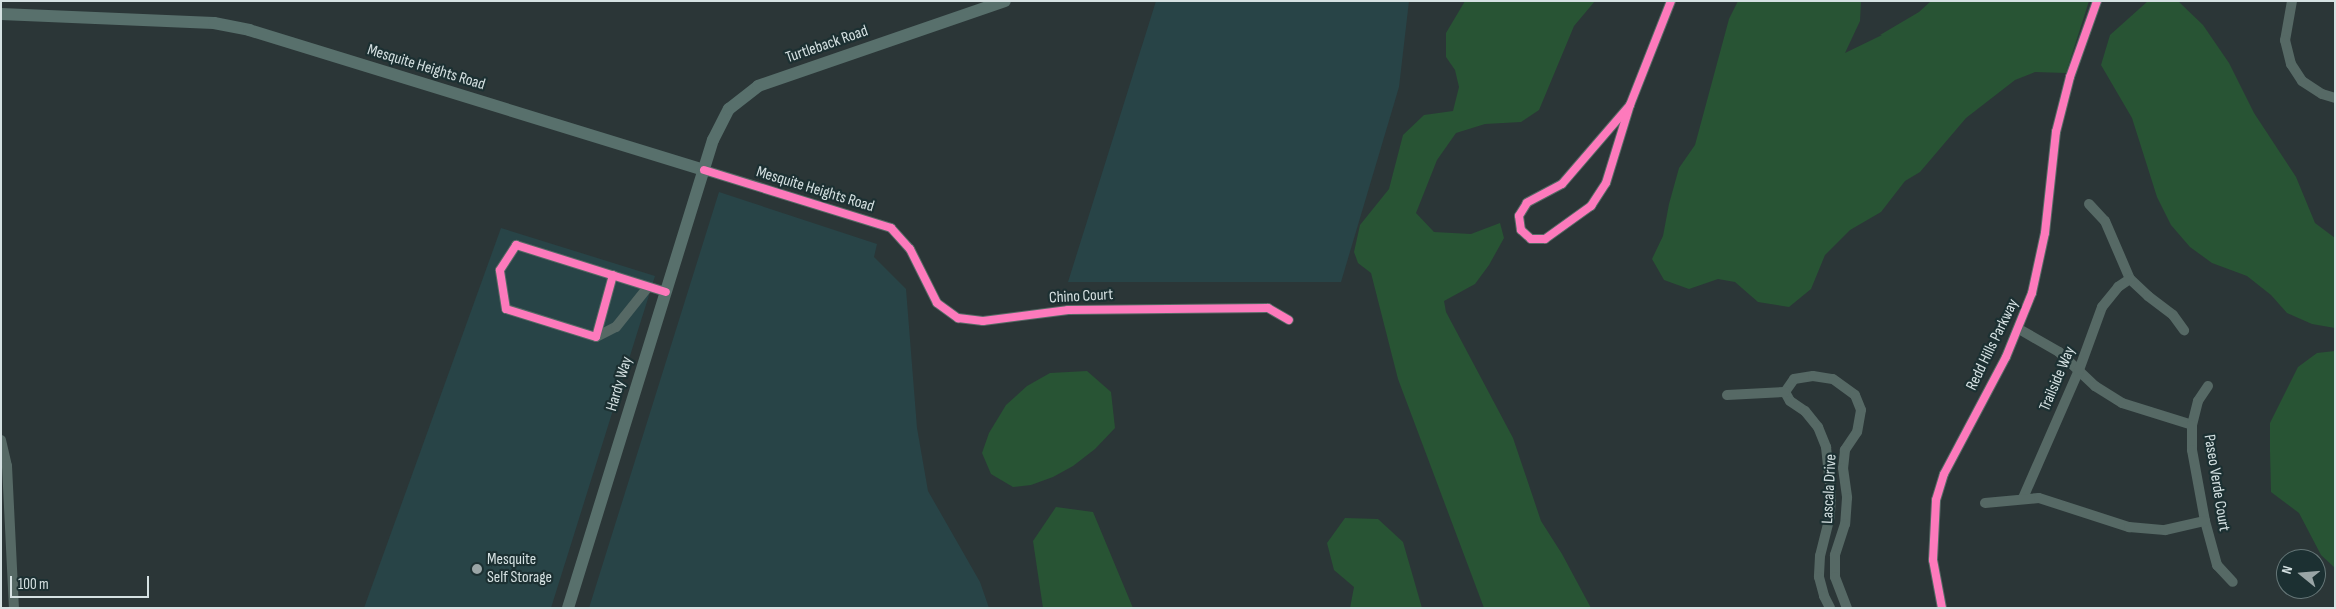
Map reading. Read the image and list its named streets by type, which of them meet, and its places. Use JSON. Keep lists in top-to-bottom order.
{
  "streets": {
    "main road": ["Turtleback Road", "Mesquite Heights Road", "Hardy Way"],
    "street": [
      "Chino Court",
      "Redd Hills Parkway",
      "Trailside Way",
      "Paseo Verde Court",
      "Lascala Drive"
    ]
  },
  "crossings": [
    ["Turtleback Road", "Mesquite Heights Road"],
    ["Turtleback Road", "Hardy Way"],
    ["Mesquite Heights Road", "Chino Court"],
    ["Mesquite Heights Road", "Hardy Way"]
  ],
  "places": ["Mesquite Self Storage"],
  "scale_bar": "100 m",
  "north": "left"
}
